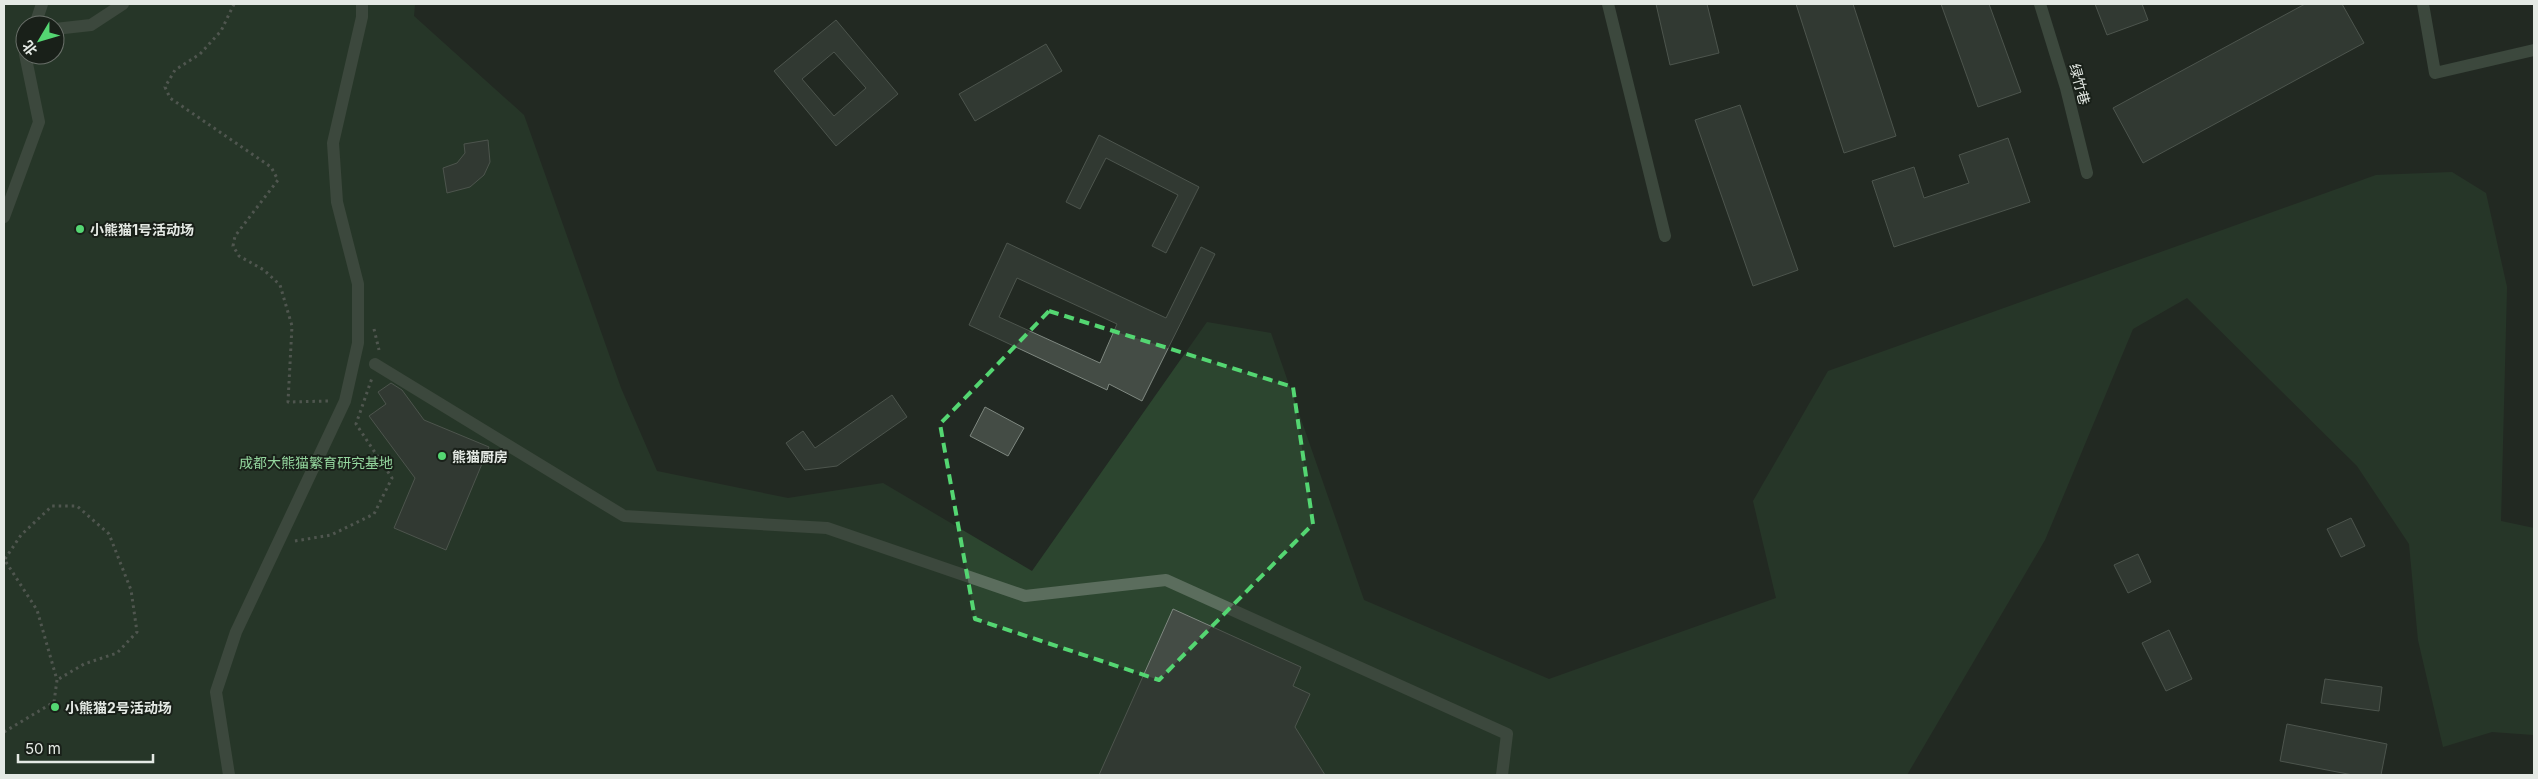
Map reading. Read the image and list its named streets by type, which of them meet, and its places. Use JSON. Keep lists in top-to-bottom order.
{
  "streets": {
    "street": ["绿竹巷"]
  },
  "parks": ["成都大熊猫繁育研究基地"],
  "places": ["小熊猫1号活动场", "熊猫厨房", "小熊猫2号活动场"],
  "scale_bar": "50 m",
  "north": "bottom left"
}
